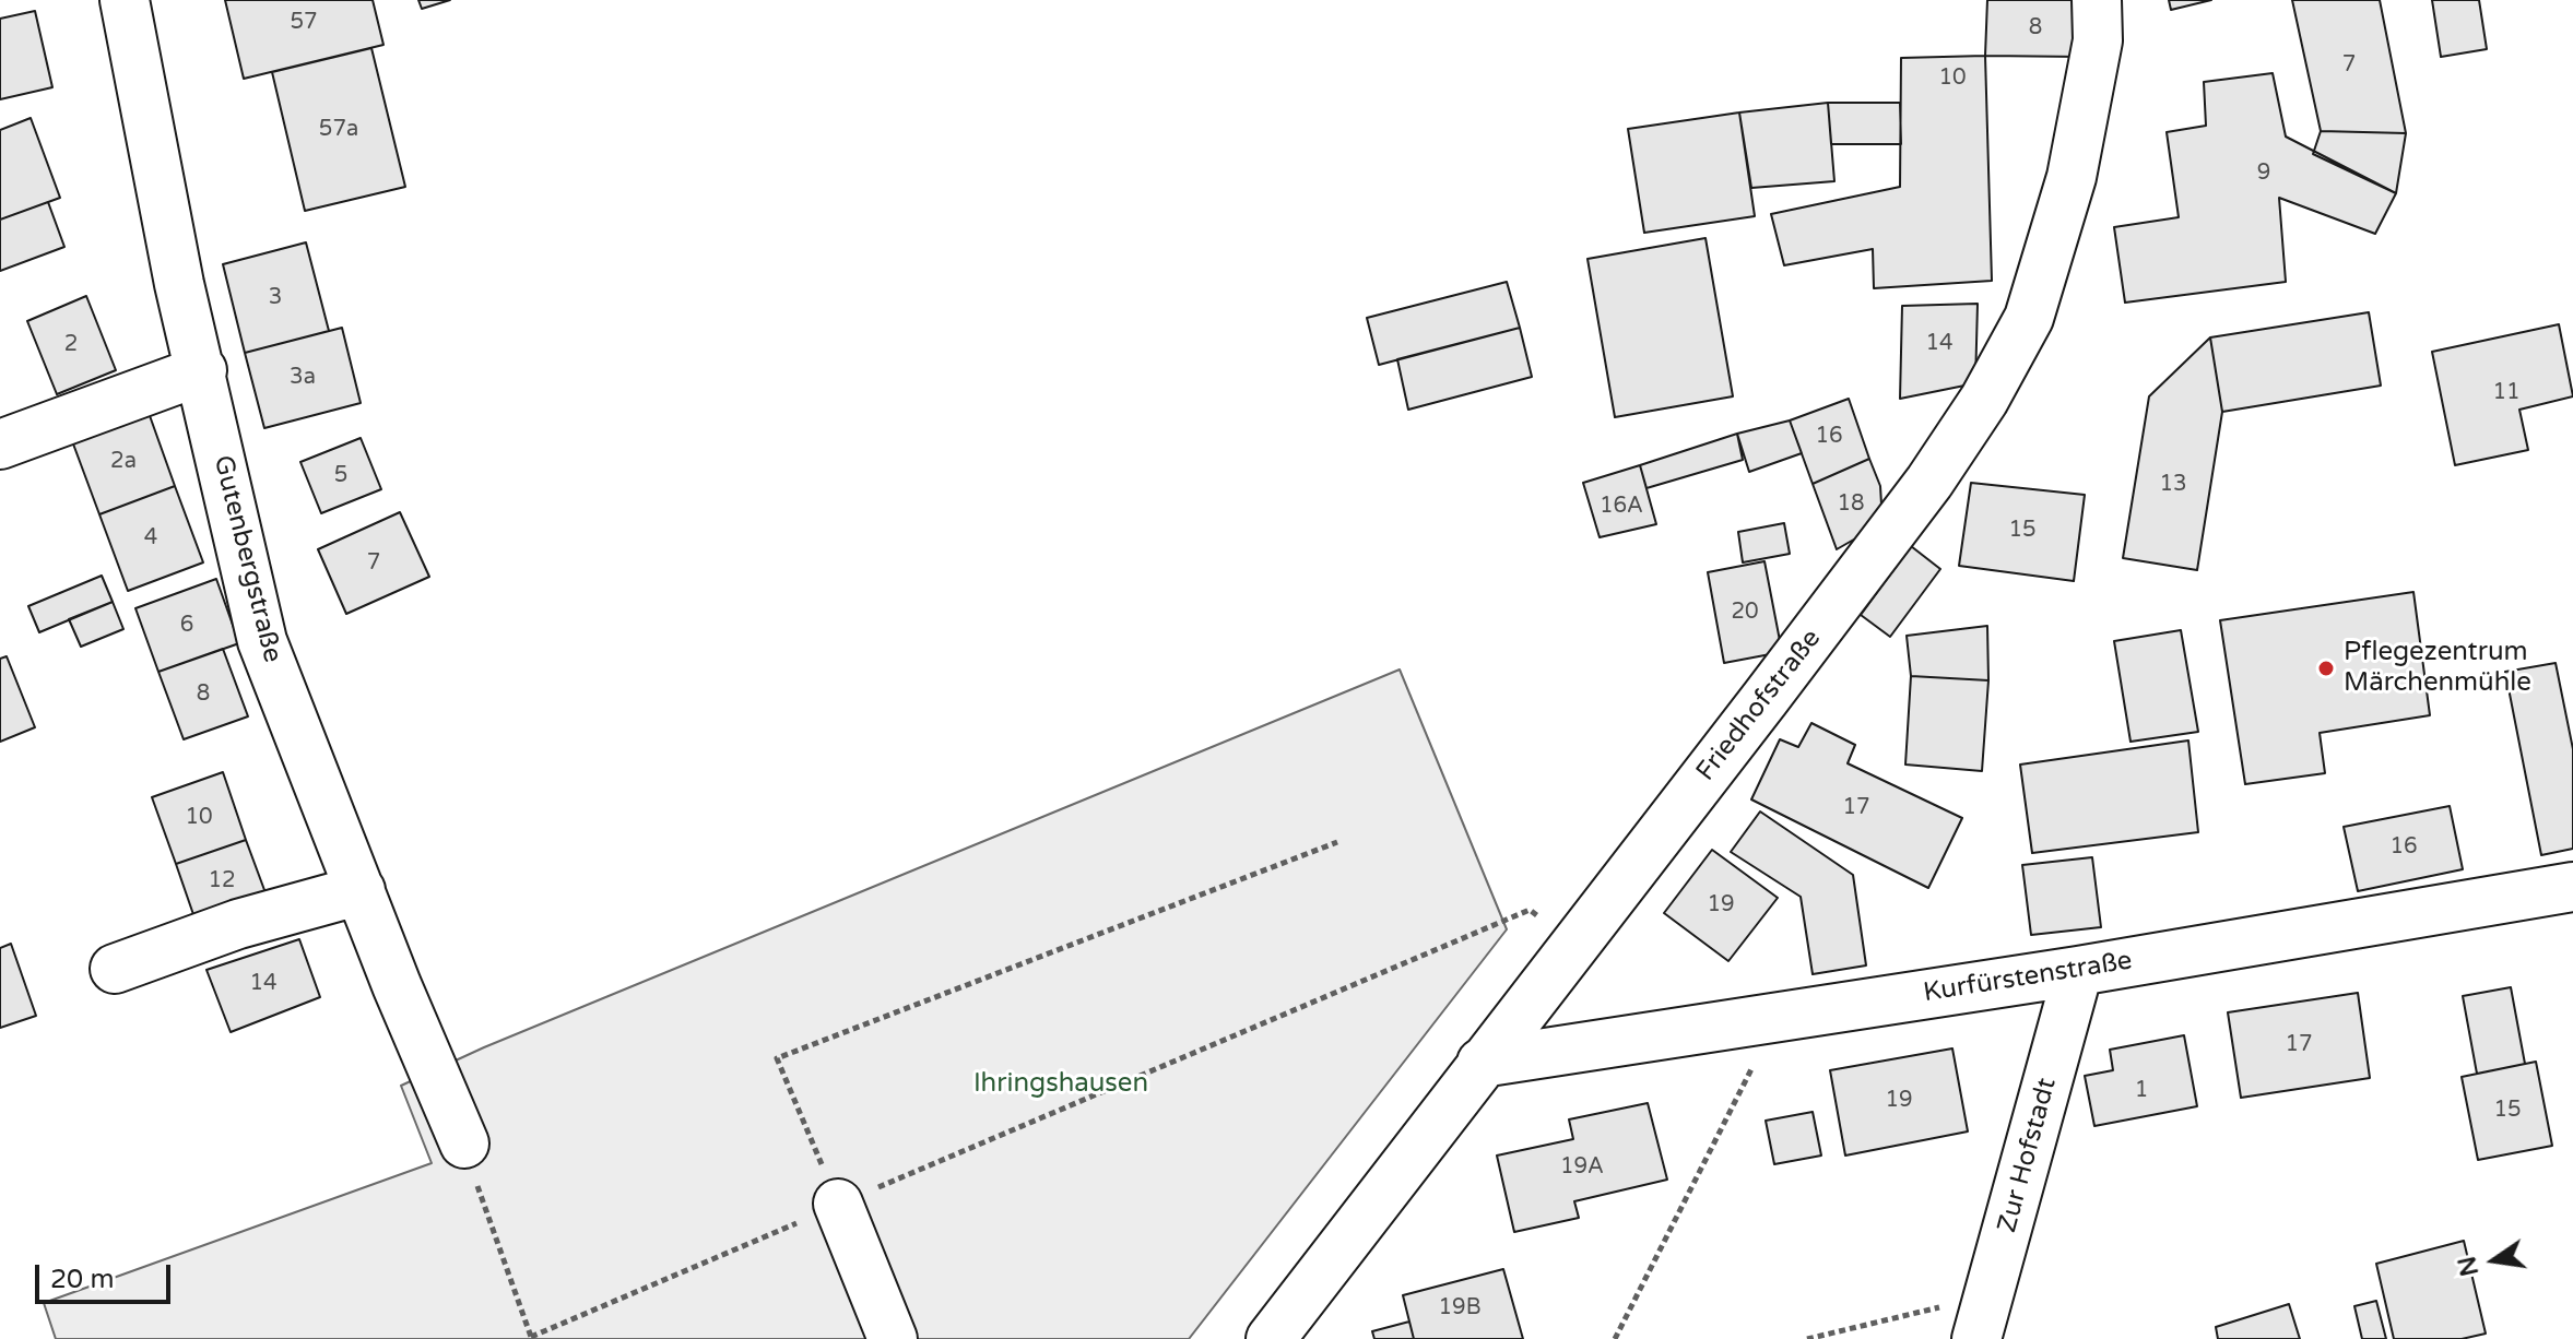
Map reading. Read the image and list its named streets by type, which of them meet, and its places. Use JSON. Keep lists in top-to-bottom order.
{
  "streets": {
    "street": [
      "Gutenbergstraße",
      "Friedhofstraße",
      "Kurfürstenstraße",
      "Zur Hofstadt"
    ]
  },
  "crossings": [
    ["Friedhofstraße", "Kurfürstenstraße"],
    ["Kurfürstenstraße", "Zur Hofstadt"]
  ],
  "parks": ["Ihringshausen"],
  "places": ["Pflegezentrum Märchenmühle"],
  "house_numbers": [
    "57",
    "8",
    "7",
    "10",
    "57a",
    "9",
    "3",
    "14",
    "2",
    "3a",
    "11",
    "16",
    "2a",
    "5",
    "13",
    "18",
    "16A",
    "15",
    "4",
    "7",
    "20",
    "6",
    "8",
    "17",
    "10",
    "16",
    "12",
    "19",
    "14",
    "17",
    "1",
    "19",
    "15",
    "19A",
    "19B"
  ],
  "scale_bar": "20 m",
  "north": "left"
}
